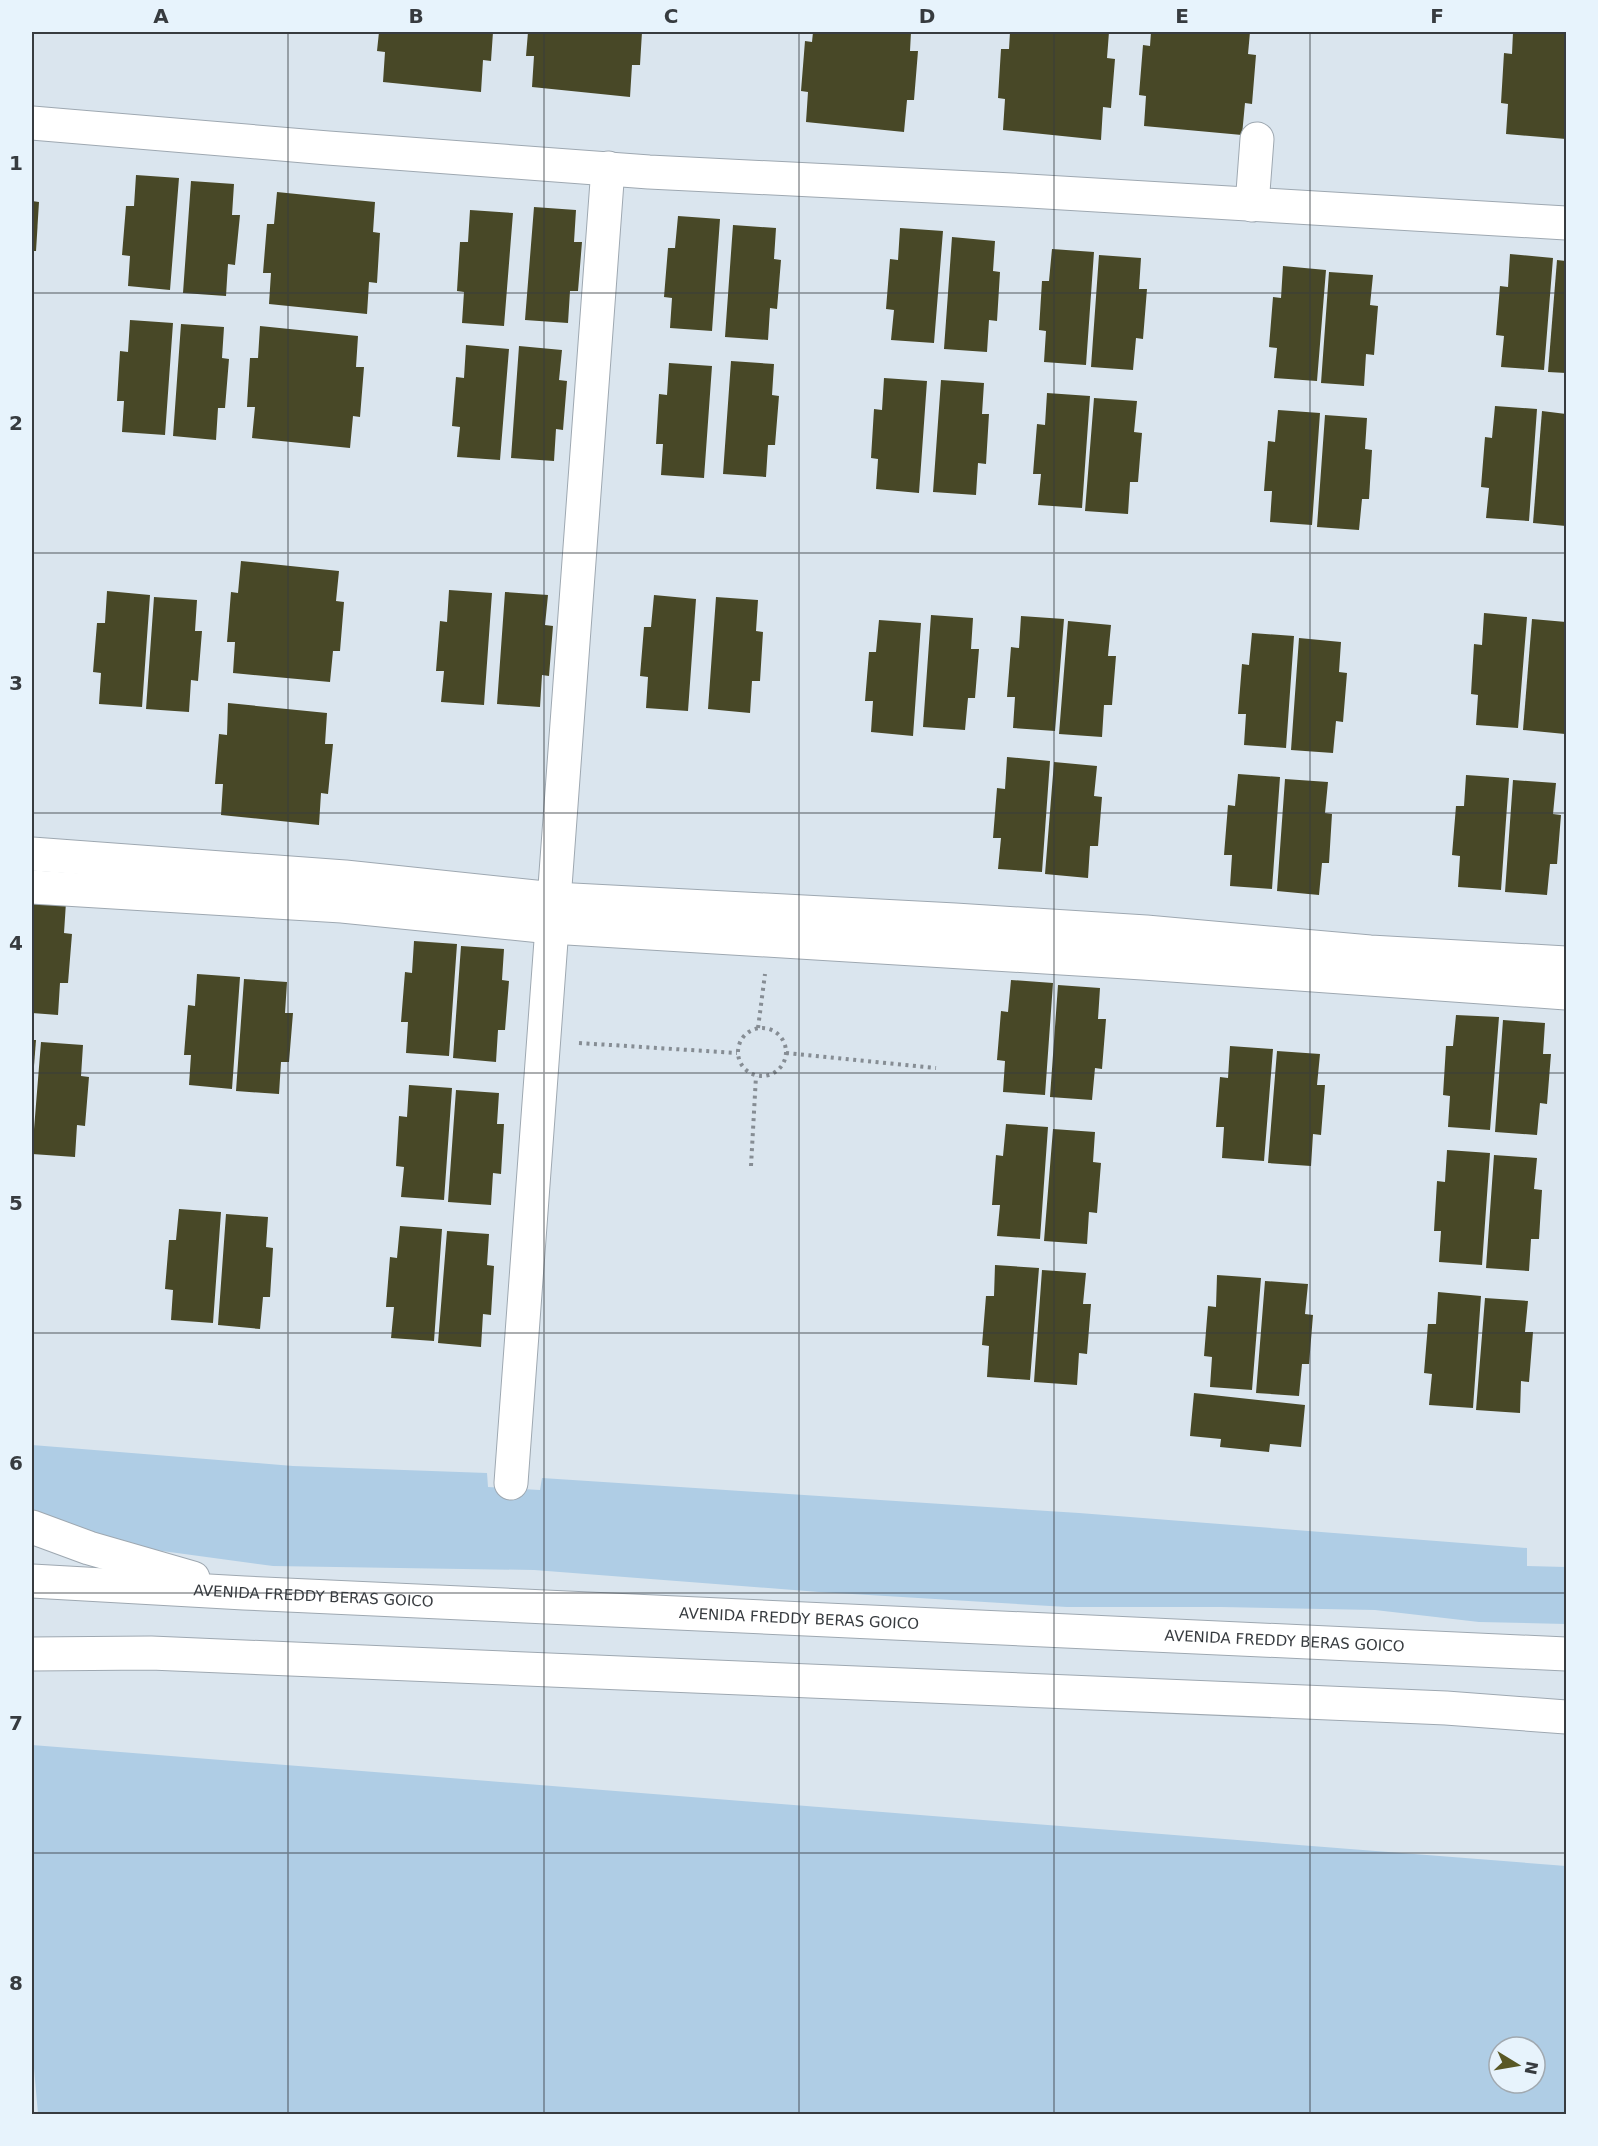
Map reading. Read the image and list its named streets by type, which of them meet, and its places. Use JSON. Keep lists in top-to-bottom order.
{
  "streets": {
    "street": ["AVENIDA FREDDY BERAS GOICO"]
  },
  "north": "right",
  "grid": {
    "columns": [
      "A",
      "B",
      "C",
      "D",
      "E",
      "F"
    ],
    "rows": [
      "1",
      "2",
      "3",
      "4",
      "5",
      "6",
      "7",
      "8"
    ]
  }
}
